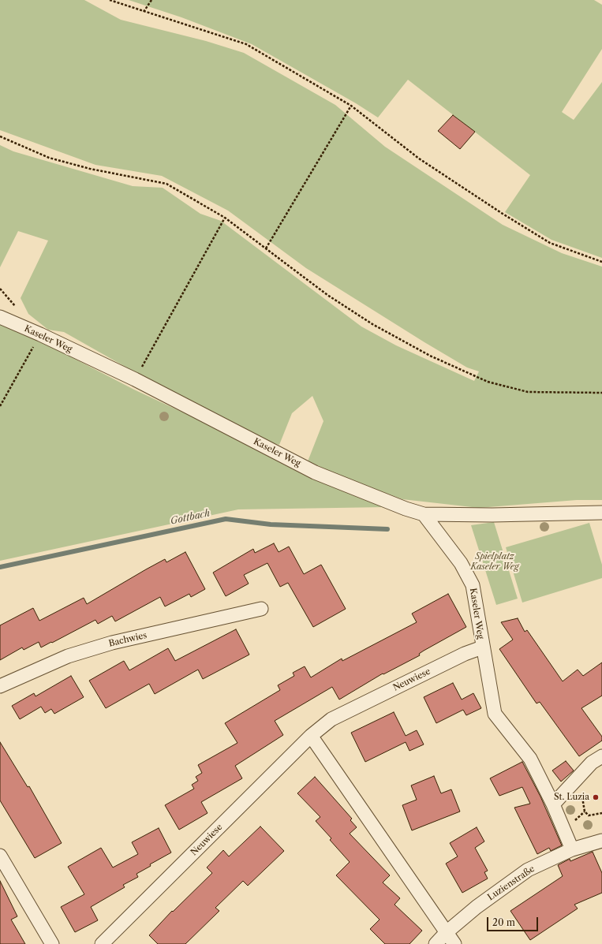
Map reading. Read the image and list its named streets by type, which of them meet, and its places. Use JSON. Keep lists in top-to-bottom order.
{
  "streets": {
    "street": [
      "Kaseler Weg",
      "Bachwies",
      "Neuwiese",
      "Luzienstraße"
    ]
  },
  "crossings": [
    ["Kaseler Weg", "Neuwiese"],
    ["Kaseler Weg", "Luzienstraße"]
  ],
  "water": ["Gottbach"],
  "parks": ["Spielplatz Kaseler Weg"],
  "places": ["St. Luzia"],
  "scale_bar": "20 m"
}
